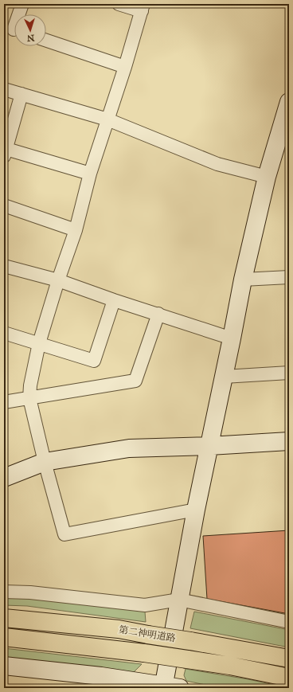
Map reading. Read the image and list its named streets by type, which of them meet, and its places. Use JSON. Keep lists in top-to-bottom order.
{
  "streets": {
    "highway": ["第二神明道路"]
  },
  "north": "bottom"
}
